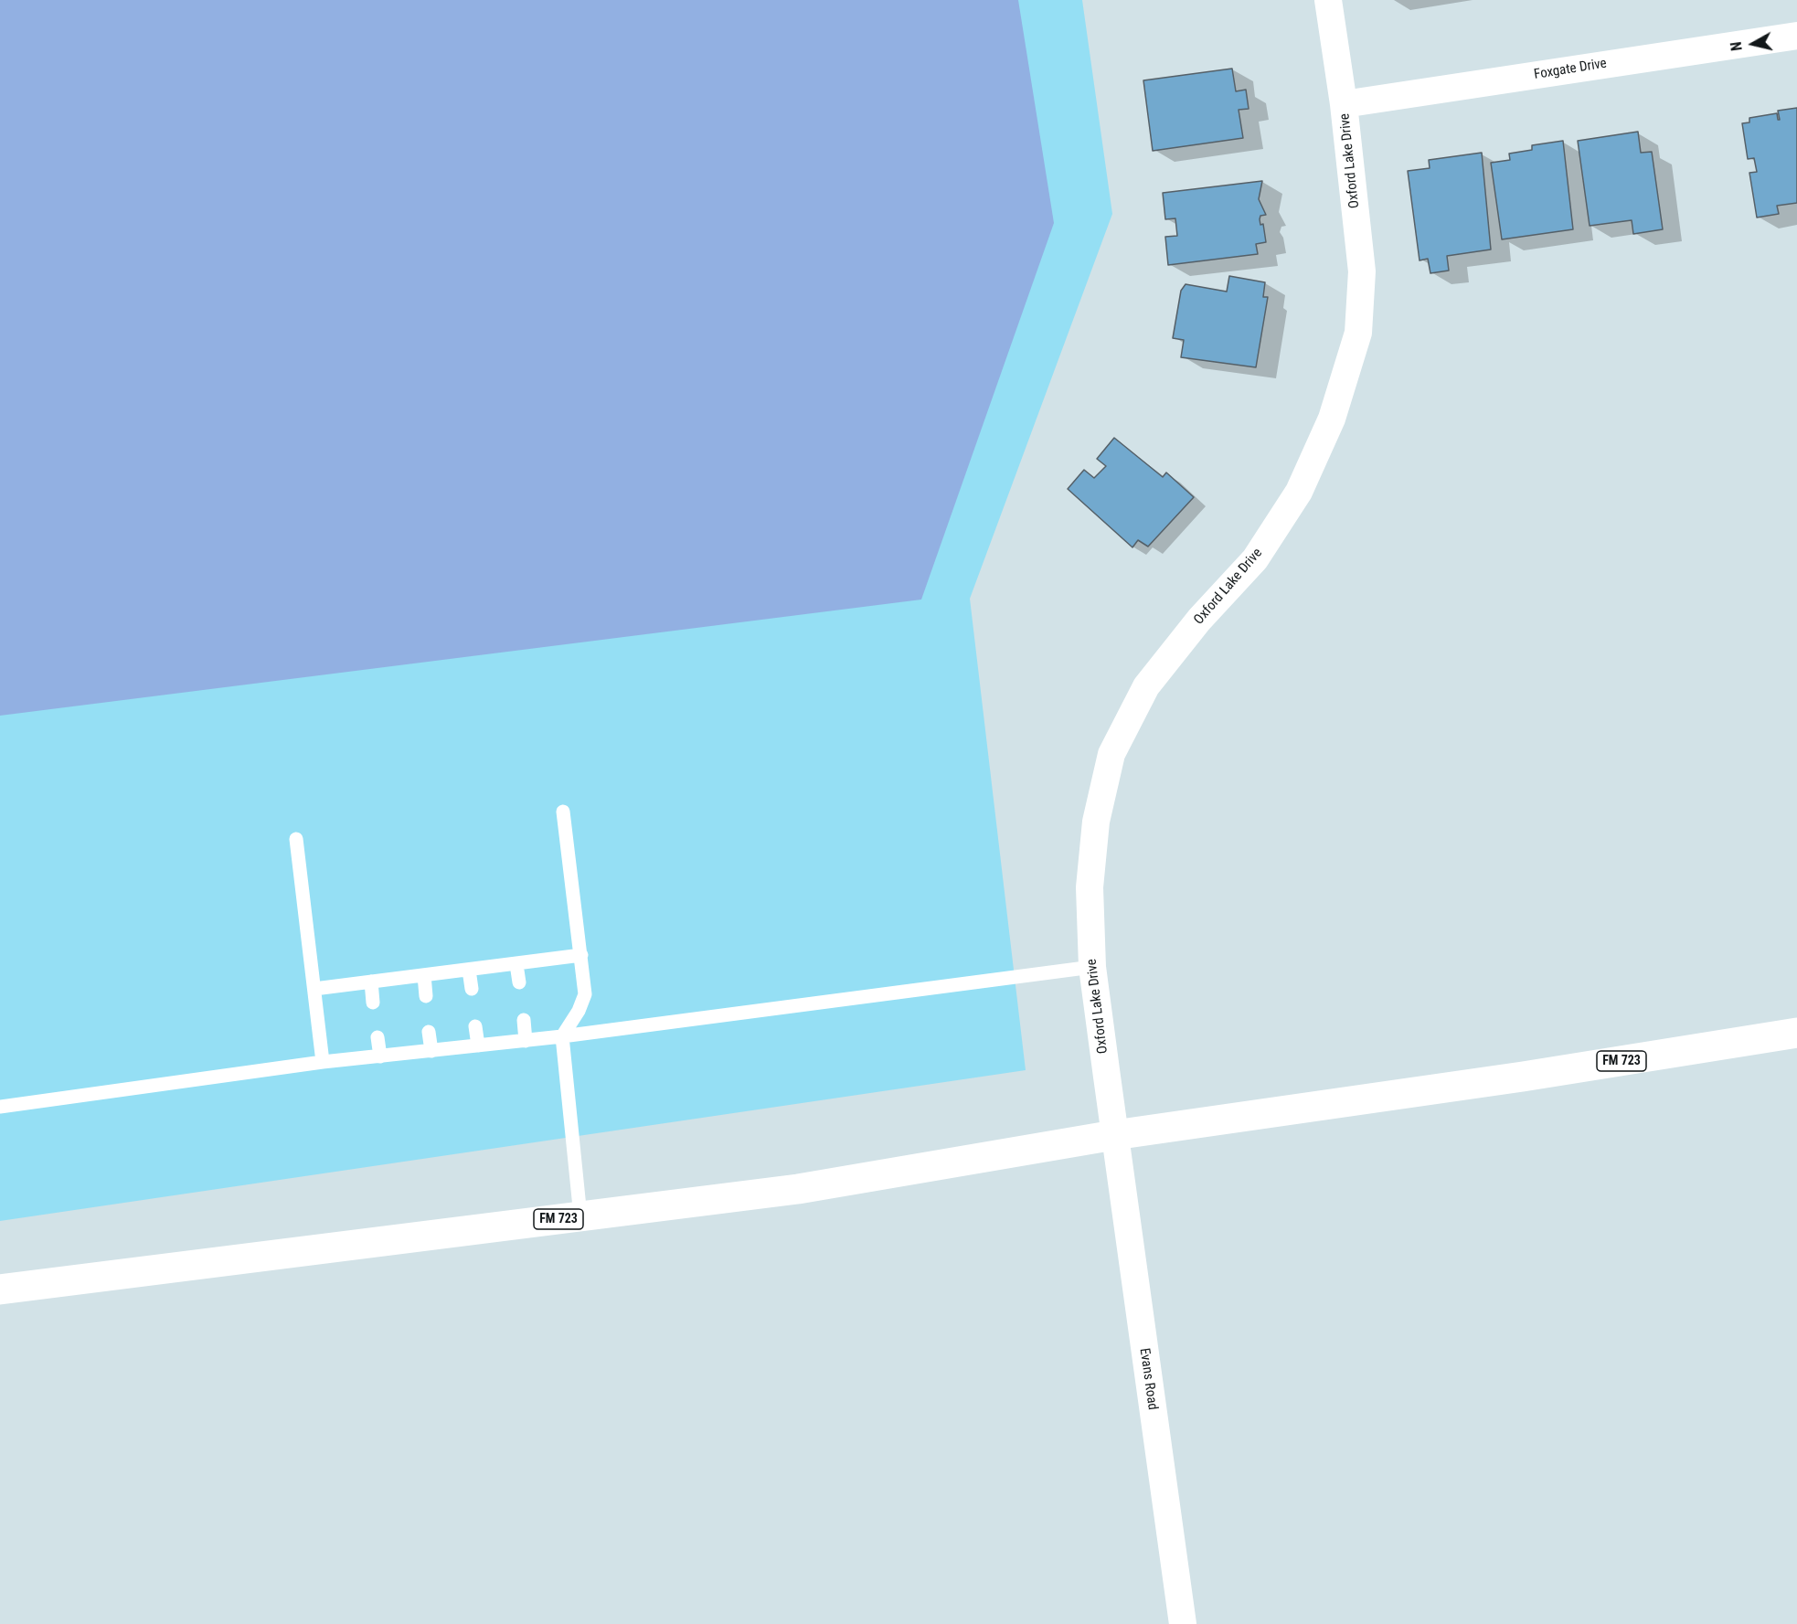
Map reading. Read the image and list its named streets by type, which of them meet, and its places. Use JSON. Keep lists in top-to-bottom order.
{
  "streets": {
    "main road": ["FM 723"],
    "street": ["Foxgate Drive", "Oxford Lake Drive", "Evans Road"]
  },
  "crossings": [
    ["Foxgate Drive", "Oxford Lake Drive"],
    ["Oxford Lake Drive", "FM 723"],
    ["Oxford Lake Drive", "Evans Road"],
    ["FM 723", "Evans Road"]
  ],
  "north": "left"
}
